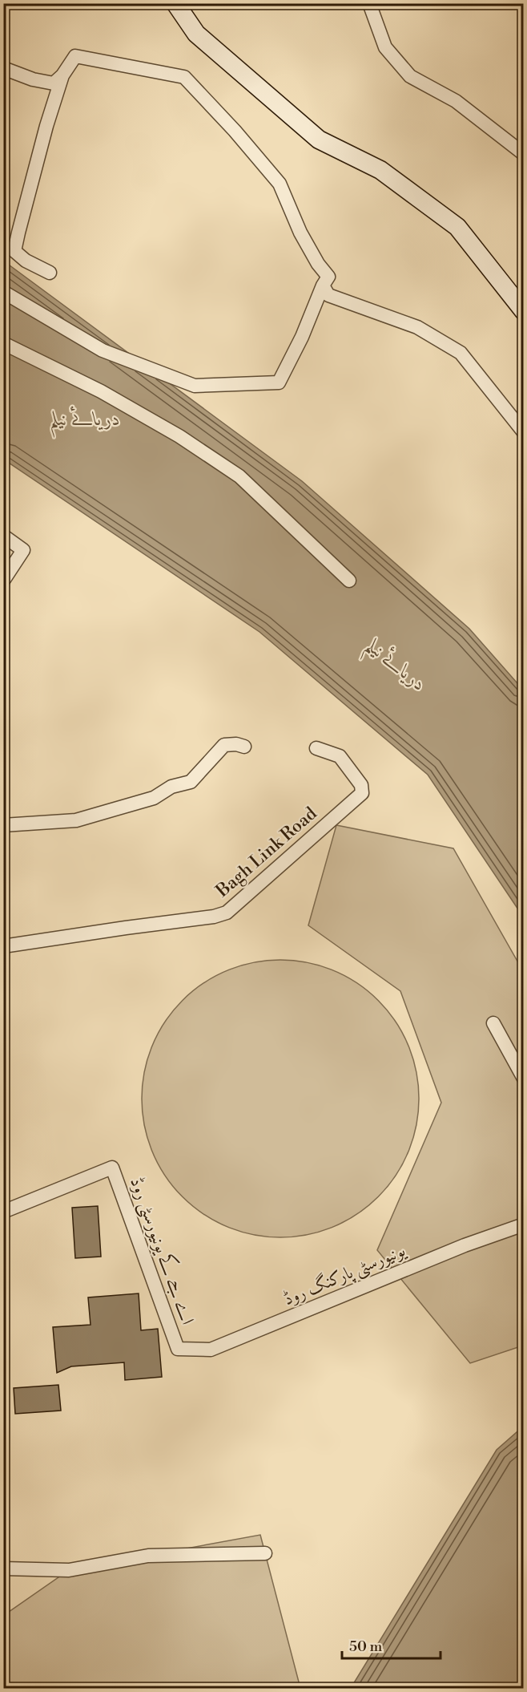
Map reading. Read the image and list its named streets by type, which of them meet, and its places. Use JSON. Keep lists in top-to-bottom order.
{
  "streets": {
    "street": ["Bagh Link Road", "اے جے کے یونیورسٹی روڈ", "یونیورسٹی پارکنگ روڈ"]
  },
  "crossings": [
    ["اے جے کے یونیورسٹی روڈ", "یونیورسٹی پارکنگ روڈ"]
  ],
  "water": ["دریائے نیلم"],
  "scale_bar": "50 m"
}
